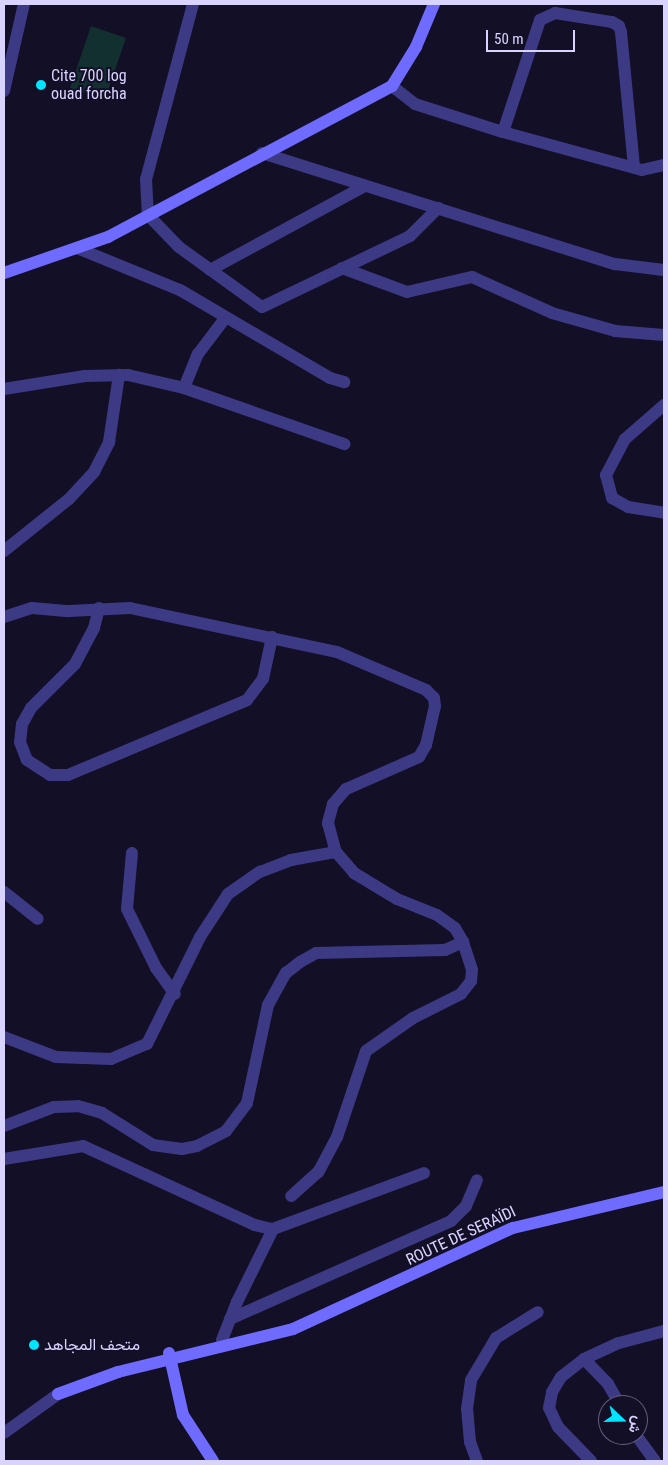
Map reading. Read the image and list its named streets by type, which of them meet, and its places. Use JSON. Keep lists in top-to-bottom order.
{
  "streets": {
    "main road": ["ROUTE DE SERAÏDI"]
  },
  "places": ["Cite 700 log ouad forcha", "متحف المجاهد"],
  "scale_bar": "50 m",
  "north": "right"
}
